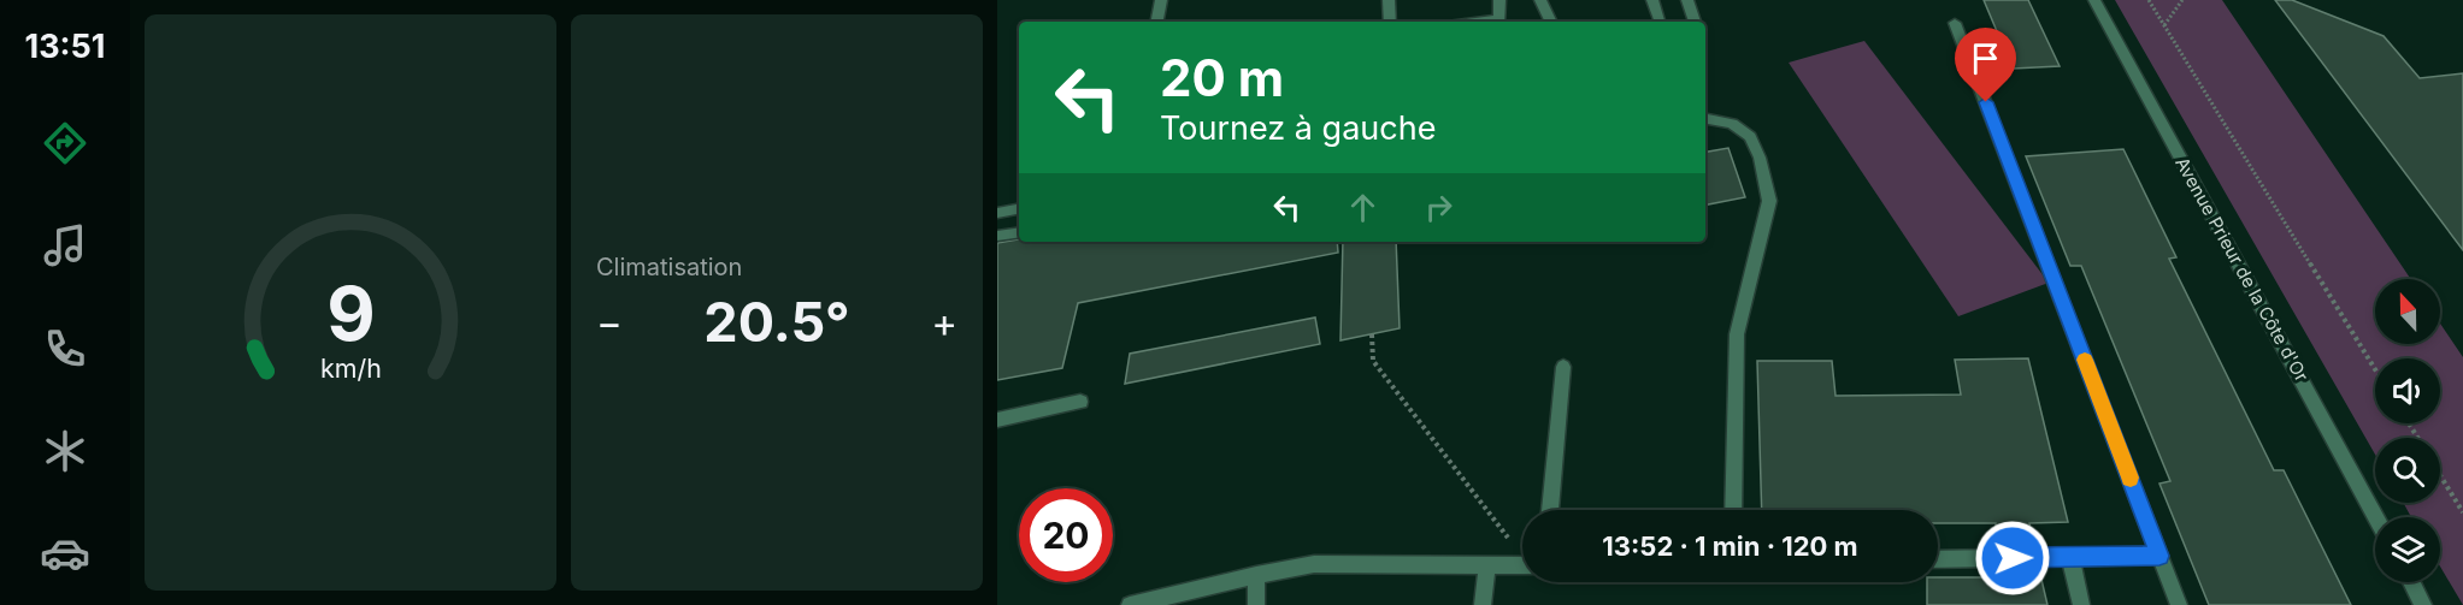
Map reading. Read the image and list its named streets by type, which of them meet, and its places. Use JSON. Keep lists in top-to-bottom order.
{
  "streets": {
    "street": ["Avenue Prieur de la Côte d'Or"]
  },
  "north": "top",
  "page": {
    "tabs": "13:51",
    "tile": "Climatisation",
    "turn": ["20 m", "Tournez à gauche"],
    "heat": ["−", "20.5°", "+"],
    "limit": "20",
    "trip": "13:52 · 1 min · 120 m",
    "gauge": ["9", "km/h"]
  }
}
